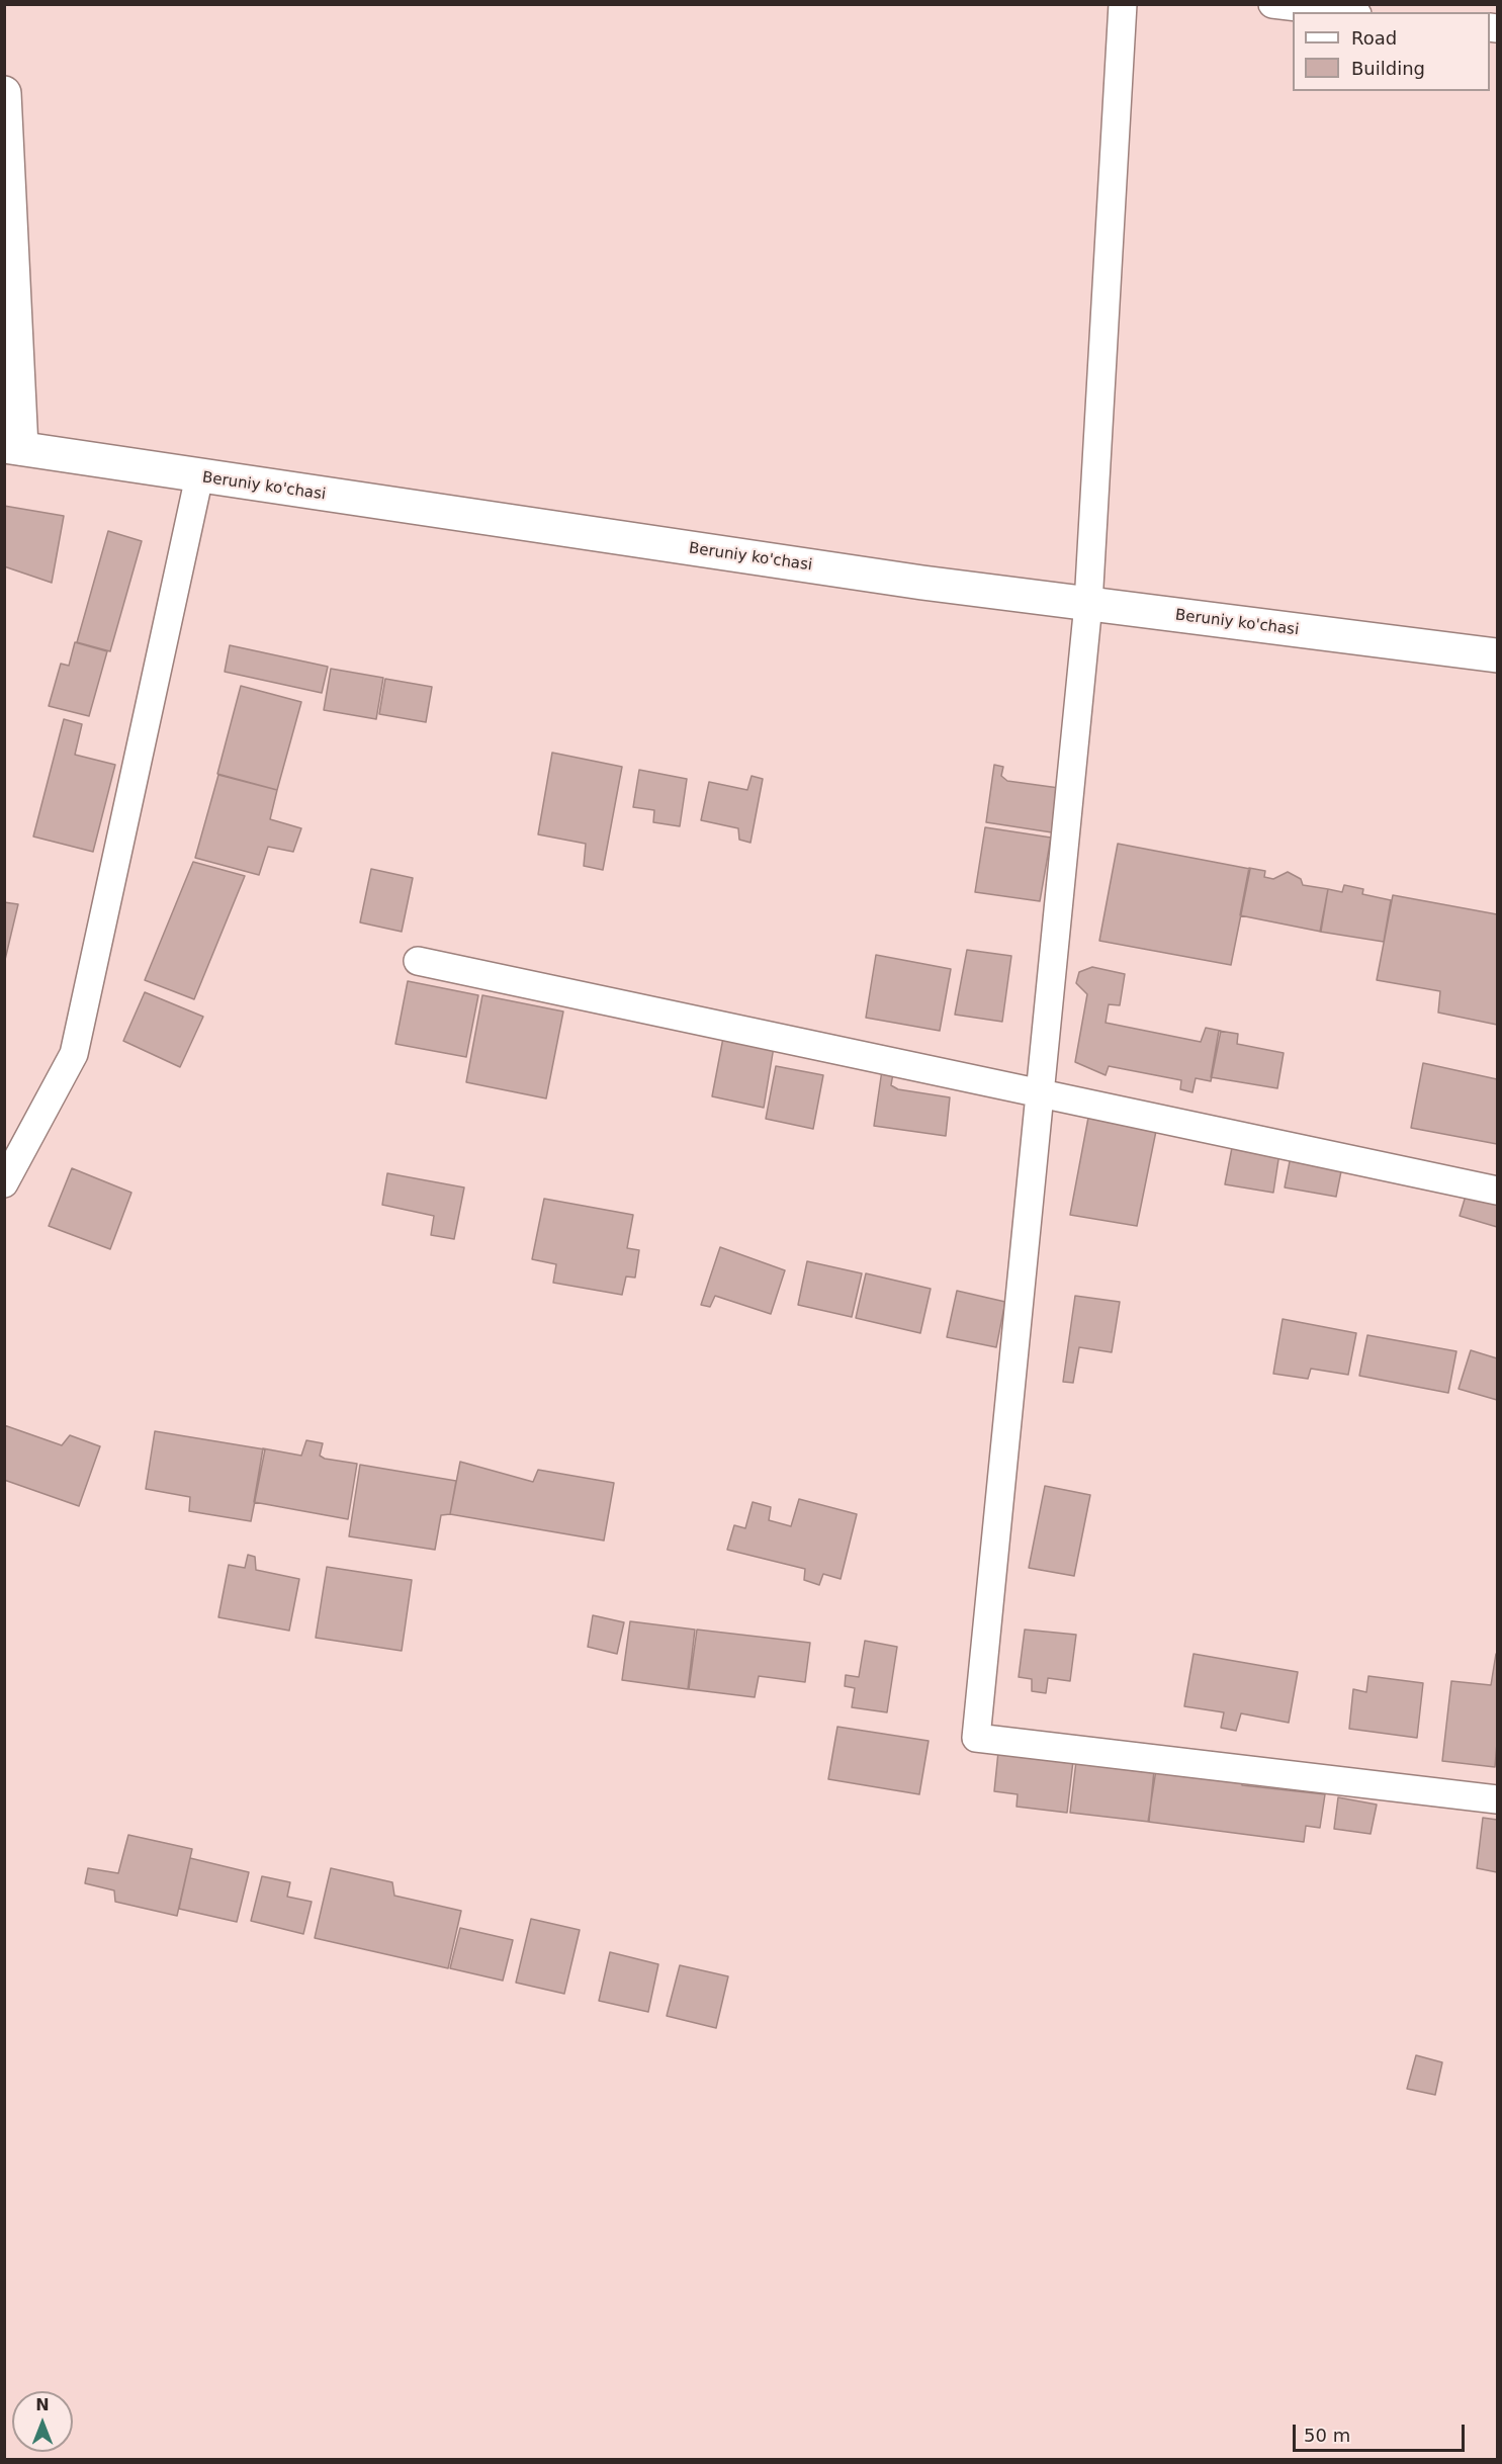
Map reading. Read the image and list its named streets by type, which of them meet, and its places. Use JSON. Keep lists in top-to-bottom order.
{
  "streets": {
    "main road": ["Beruniy ko'chasi"]
  },
  "legend": ["Road", "Building"],
  "scale_bar": "50 m",
  "north": "top"
}
